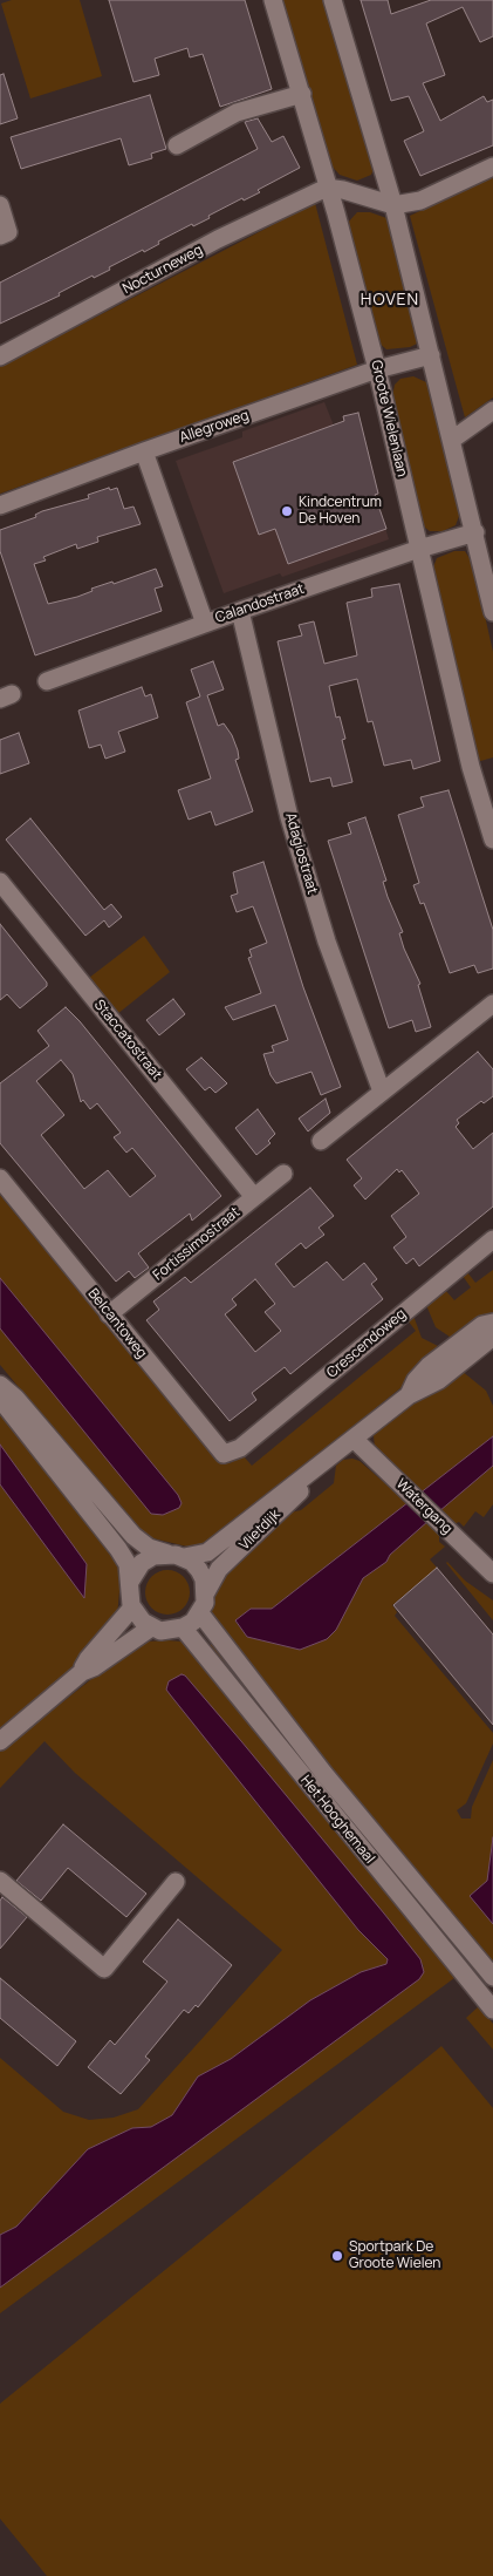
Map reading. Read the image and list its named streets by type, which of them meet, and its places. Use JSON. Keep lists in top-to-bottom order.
{
  "streets": {
    "street": [
      "Nocturneweg",
      "Groote Wielenlaan",
      "Allegroweg",
      "Calandostraat",
      "Adagiostraat",
      "Staccatostraat",
      "Fortissimostraat",
      "Belcantoweg",
      "Crescendoweg",
      "Watergang",
      "Vlietdijk",
      "Het Hooghemaal"
    ]
  },
  "crossings": [
    ["Nocturneweg", "Groote Wielenlaan"],
    ["Groote Wielenlaan", "Allegroweg"],
    ["Groote Wielenlaan", "Calandostraat"],
    ["Calandostraat", "Adagiostraat"],
    ["Staccatostraat", "Fortissimostraat"],
    ["Fortissimostraat", "Belcantoweg"],
    ["Belcantoweg", "Crescendoweg"],
    ["Watergang", "Vlietdijk"],
    ["Vlietdijk", "Het Hooghemaal"]
  ],
  "districts": ["HOVEN"],
  "places": ["Kindcentrum De Hoven", "Sportpark De Groote Wielen"]
}
